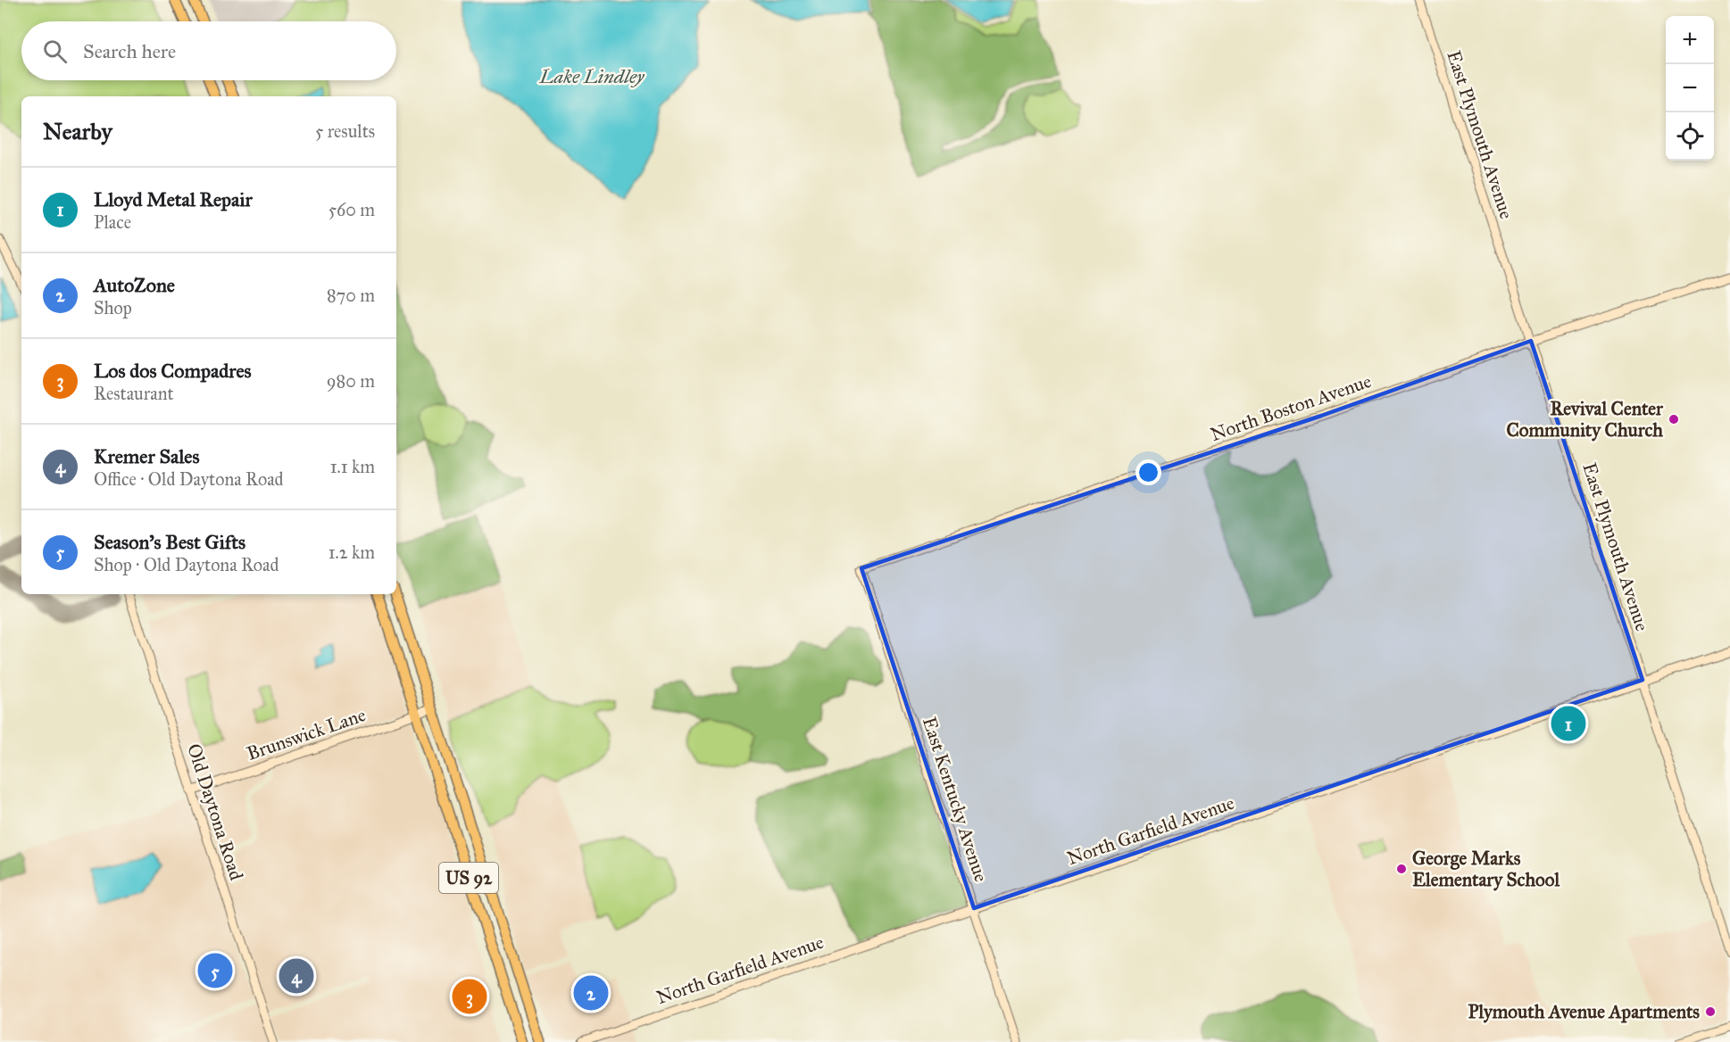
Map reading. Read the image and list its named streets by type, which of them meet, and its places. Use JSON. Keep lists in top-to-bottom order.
{
  "streets": {
    "main road": ["US 92"],
    "street": [
      "East Plymouth Avenue",
      "North Boston Avenue",
      "Brunswick Lane",
      "East Kentucky Avenue",
      "Old Daytona Road",
      "North Garfield Avenue"
    ]
  },
  "crossings": [
    ["East Plymouth Avenue", "North Boston Avenue"],
    ["East Plymouth Avenue", "North Garfield Avenue"],
    ["North Boston Avenue", "East Kentucky Avenue"],
    ["Brunswick Lane", "Old Daytona Road"],
    ["Brunswick Lane", "US 92"],
    ["East Kentucky Avenue", "North Garfield Avenue"]
  ],
  "water": ["Lake Lindley"],
  "places": ["Revival Center Community Church", "George Marks Elementary School", "Plymouth Avenue Apartments"],
  "page": {
    "map_buttons": ["+", "−"],
    "search": "Search here",
    "heading": ["Nearby", "5 results"],
    "list": [
      {
        "mark": "1",
        "name": "Lloyd Metal Repair",
        "note": "Place",
        "value": "560 m"
      },
      {
        "mark": "2",
        "name": "AutoZone",
        "note": "Shop",
        "value": "870 m"
      },
      {
        "mark": "3",
        "name": "Los dos Compadres",
        "note": "Restaurant",
        "value": "980 m"
      },
      {
        "mark": "4",
        "name": "Kremer Sales",
        "note": "Office · Old Daytona Road",
        "value": "1.1 km"
      },
      {
        "mark": "5",
        "name": "Season's Best Gifts",
        "note": "Shop · Old Daytona Road",
        "value": "1.2 km"
      }
    ],
    "pins": [
      "1",
      "5",
      "4",
      "2",
      "3"
    ]
  }
}
